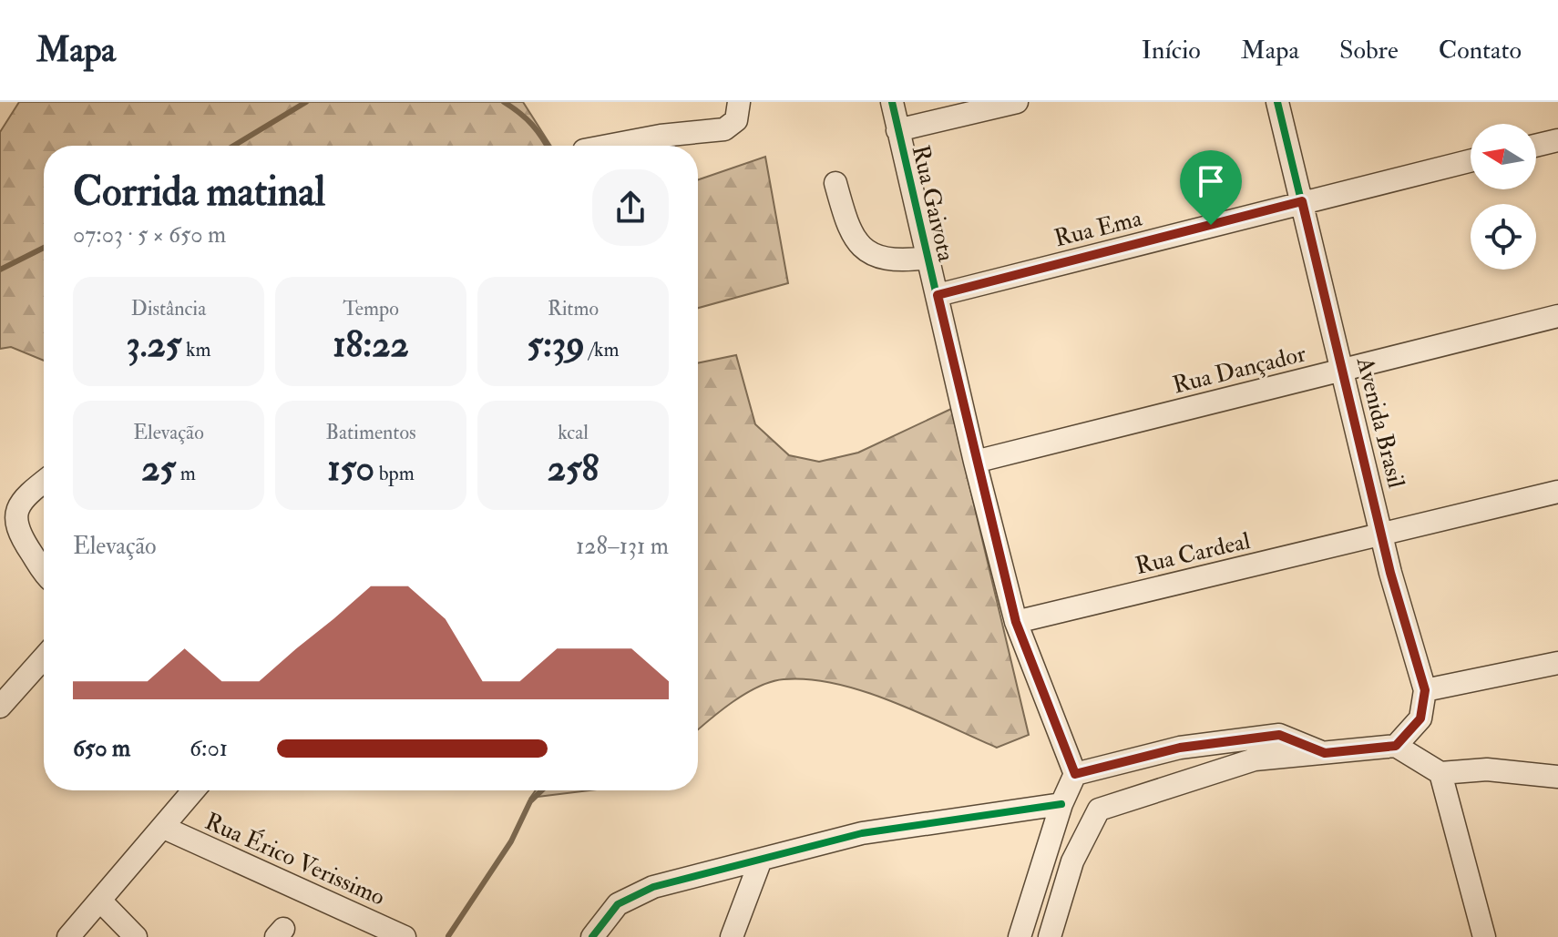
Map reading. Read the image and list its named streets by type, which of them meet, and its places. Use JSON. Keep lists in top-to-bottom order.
{
  "streets": {
    "street": [
      "Rua Gaivota",
      "Rua Ema",
      "Rua Dançador",
      "Avenida Brasil",
      "Rua Cardeal",
      "Rua Érico Verissimo"
    ]
  },
  "crossings": [
    ["Rua Gaivota", "Rua Ema"],
    ["Rua Gaivota", "Rua Dançador"],
    ["Rua Gaivota", "Rua Cardeal"],
    ["Rua Ema", "Avenida Brasil"],
    ["Rua Dançador", "Avenida Brasil"],
    ["Avenida Brasil", "Rua Cardeal"]
  ],
  "north": "left",
  "page": {
    "header": "Mapa",
    "nav": [
      "Início",
      "Mapa",
      "Sobre",
      "Contato"
    ],
    "heading": ["Corrida matinal", "07:03 · 5 × 650 m"],
    "stats": [
      ["Distância", "3.25 km"],
      ["Tempo", "18:22"],
      ["Ritmo", "5:39 /km"],
      ["Elevação", "25 m"],
      ["Batimentos", "150 bpm"],
      ["kcal", "258"]
    ],
    "chart": ["Elevação", "128–131 m"],
    "list": [
      {
        "name": "650 m",
        "note": "6:01"
      }
    ]
  }
}
